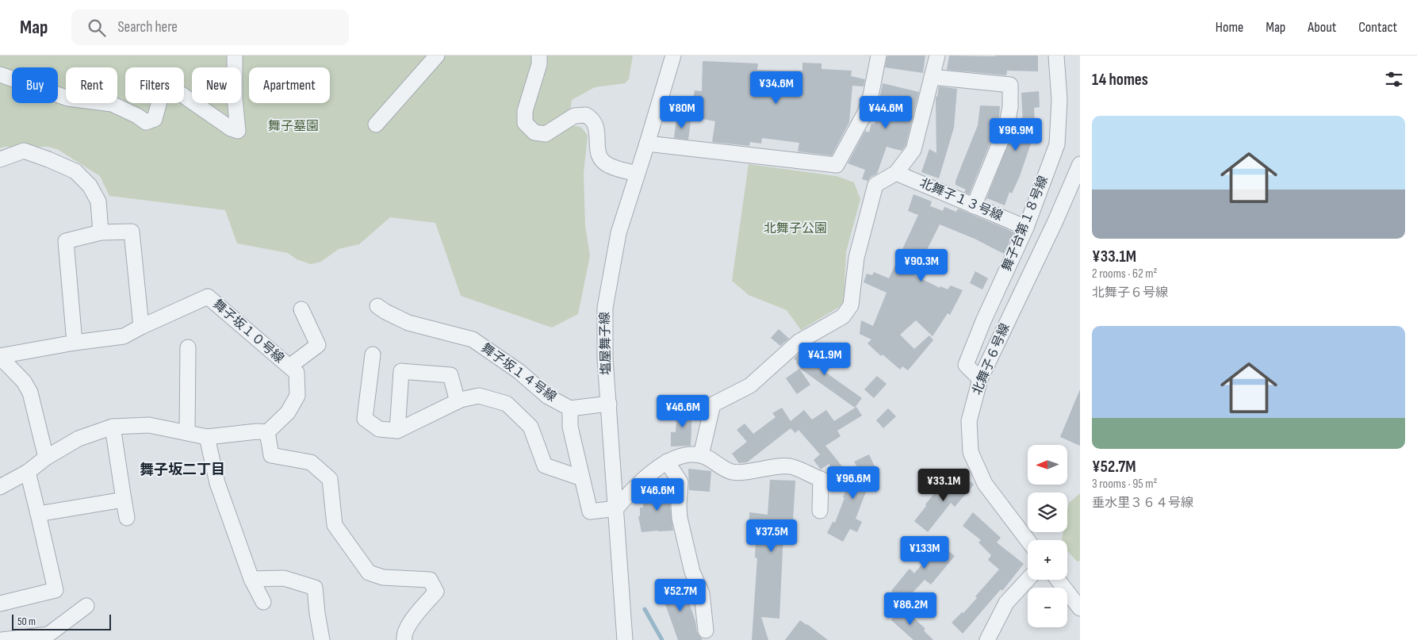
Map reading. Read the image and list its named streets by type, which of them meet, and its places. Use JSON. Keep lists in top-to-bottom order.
{
  "streets": {
    "street": [
      "北舞子１３号線",
      "舞子台第１８号線",
      "舞子坂１０号線",
      "塩屋舞子線",
      "北舞子６号線",
      "舞子坂１４号線"
    ]
  },
  "crossings": [
    ["北舞子１３号線", "舞子台第１８号線"],
    ["舞子台第１８号線", "北舞子６号線"]
  ],
  "districts": ["舞子坂二丁目"],
  "parks": ["舞子墓園", "北舞子公園"],
  "scale_bar": "50 m",
  "north": "left",
  "page": {
    "header": "Map",
    "search": "Search here",
    "nav": [
      "Home",
      "Map",
      "About",
      "Contact"
    ],
    "heading": "14 homes",
    "chip": [
      "Buy",
      "Rent",
      "Filters",
      "New",
      "Apartment"
    ],
    "price": [
      "¥34.6M",
      "¥80M",
      "¥44.6M",
      "¥96.9M",
      "¥90.3M",
      "¥41.9M",
      "¥46.6M",
      "¥96.6M",
      "¥33.1M",
      "¥46.6M",
      "¥37.5M",
      "¥133M",
      "¥52.7M",
      "¥86.2M"
    ],
    "list": [
      {
        "name": "¥33.1M",
        "note": "2 rooms · 62 m² · 北舞子６号線"
      },
      {
        "name": "¥52.7M",
        "note": "3 rooms · 95 m² · 垂水里３６４号線"
      }
    ],
    "map_buttons": ["+", "−"],
    "scale": "50 m"
  }
}
